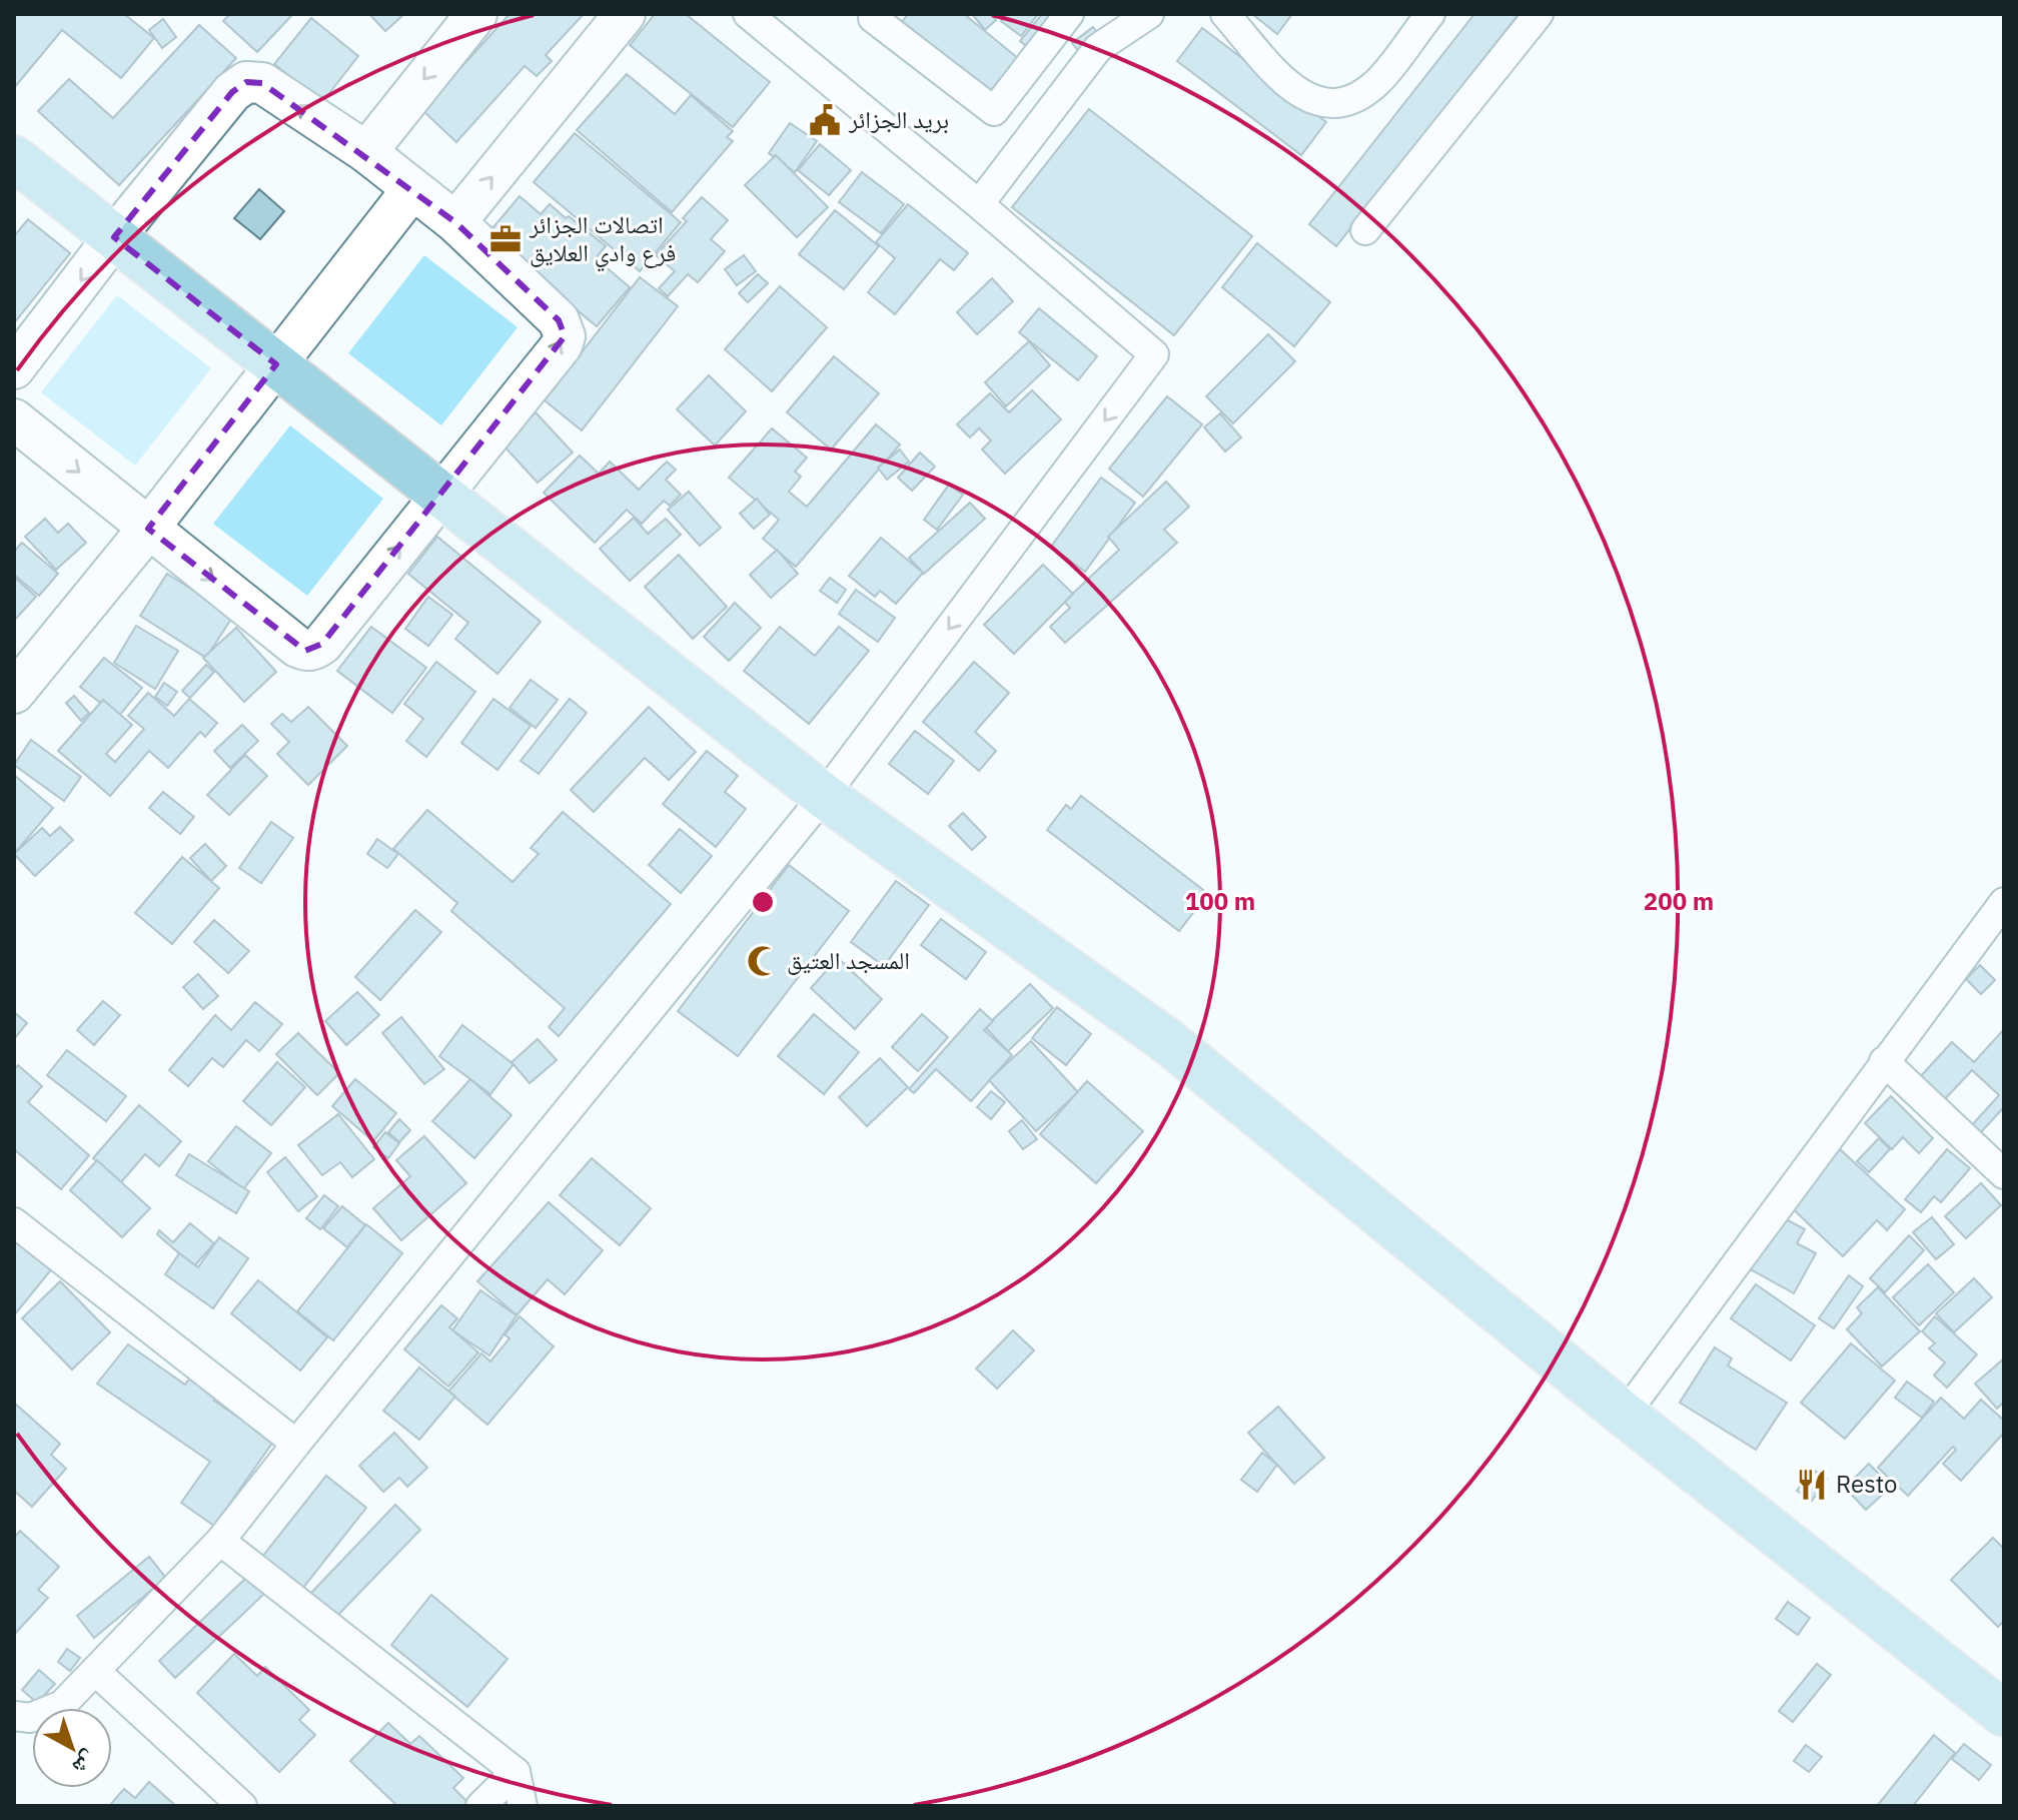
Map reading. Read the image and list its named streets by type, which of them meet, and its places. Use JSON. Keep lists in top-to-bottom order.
{
  "places": {
    "public building": ["بريد الجزائر"],
    "office": ["اتصالات الجزائر فرع وادي العلايق"],
    "mosque": ["المسجد العتيق"],
    "restaurant": ["Resto"]
  },
  "north": "bottom right",
  "rings": ["100 m", "200 m"]
}
